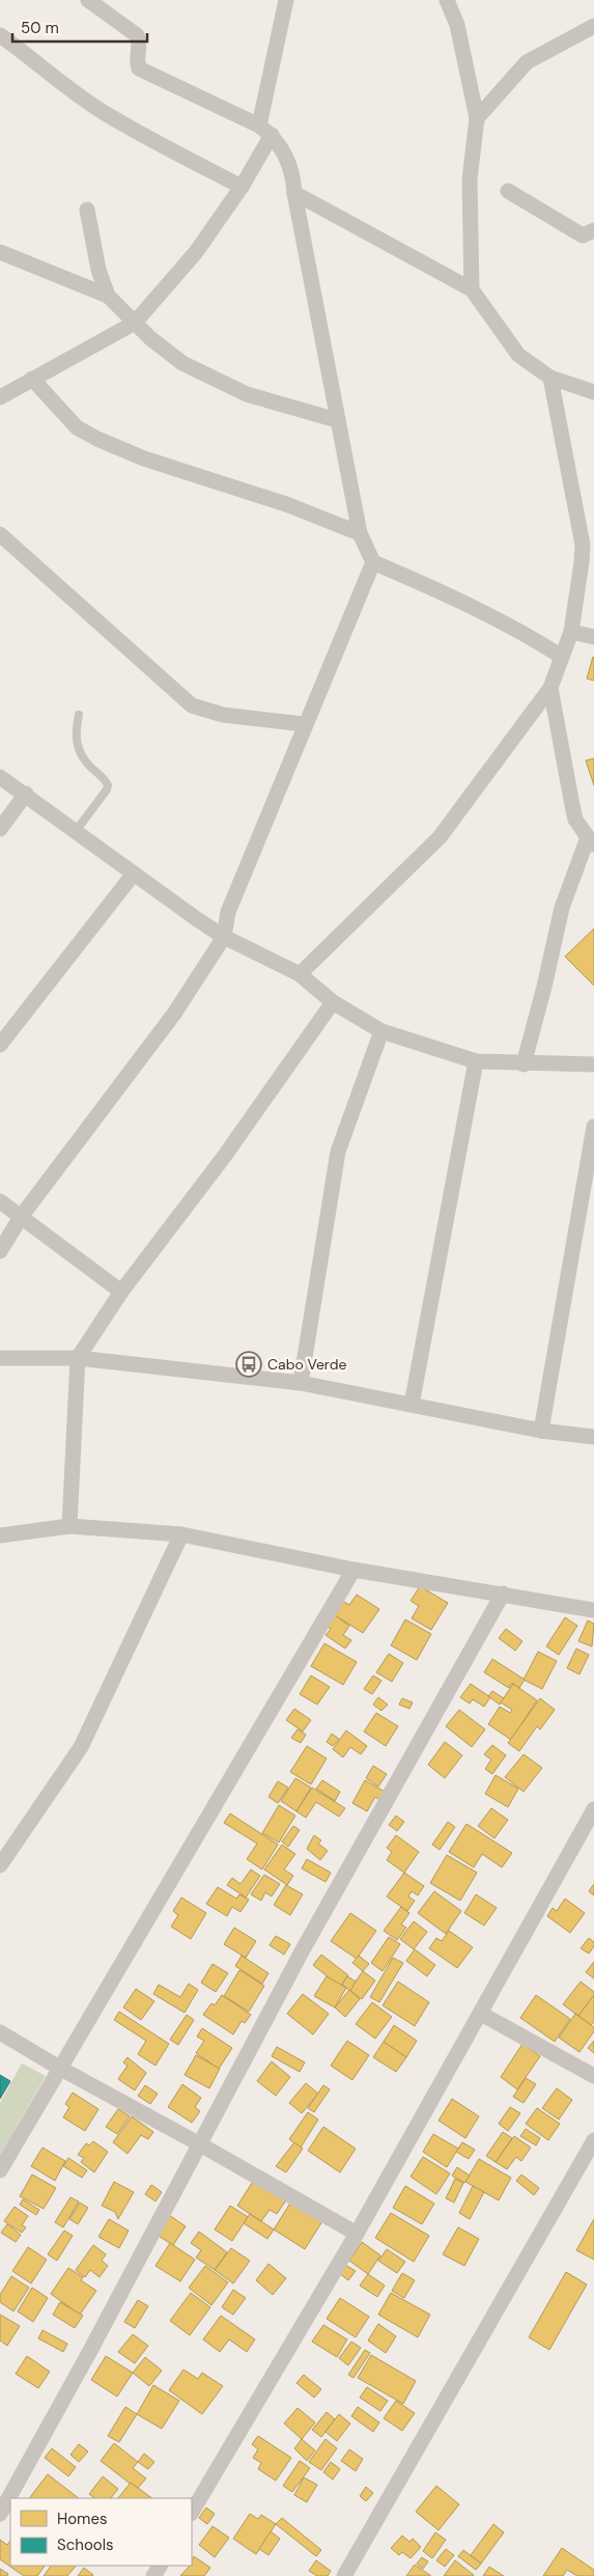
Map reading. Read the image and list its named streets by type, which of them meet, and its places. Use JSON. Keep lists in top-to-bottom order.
{
  "places": {
    "bus stop": ["Cabo Verde"]
  },
  "legend": ["Homes", "Schools"],
  "scale_bar": "50 m"
}
